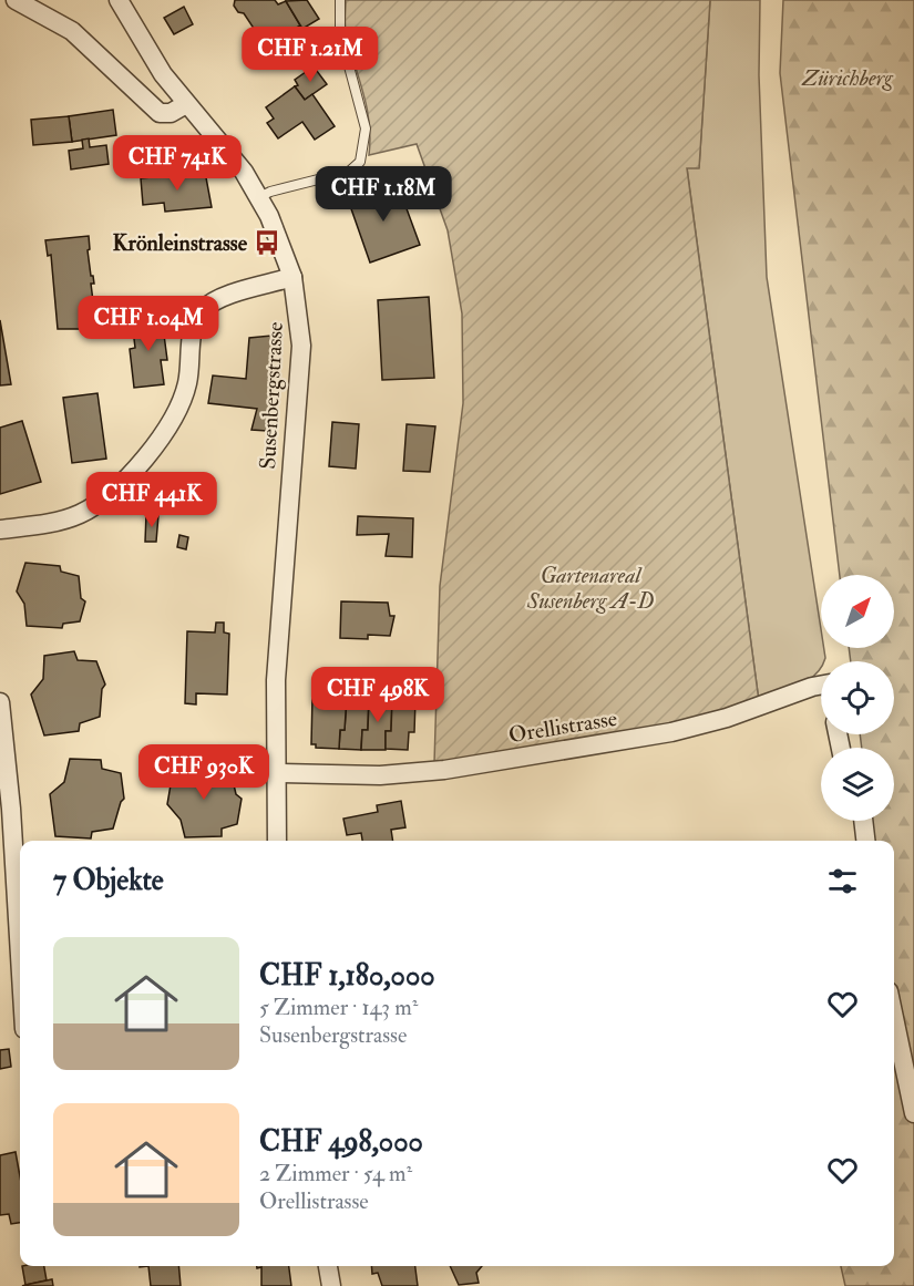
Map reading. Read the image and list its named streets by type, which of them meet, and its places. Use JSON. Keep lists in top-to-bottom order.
{
  "streets": {
    "street": ["Susenbergstrasse", "Orellistrasse"]
  },
  "crossings": [
    ["Susenbergstrasse", "Orellistrasse"]
  ],
  "parks": ["Zürichberg", "Gartenareal Susenberg A-D"],
  "places": {
    "bus stop": ["Krönleinstrasse"]
  },
  "north": "top right",
  "page": {
    "price": [
      "CHF 1.21M",
      "CHF 741K",
      "CHF 1.18M",
      "CHF 1.04M",
      "CHF 441K",
      "CHF 498K",
      "CHF 930K"
    ],
    "heading": "7 Objekte",
    "list": [
      {
        "name": "CHF 1,180,000",
        "note": "5 Zimmer · 143 m² · Susenbergstrasse"
      },
      {
        "name": "CHF 498,000",
        "note": "2 Zimmer · 54 m² · Orellistrasse"
      }
    ]
  }
}
